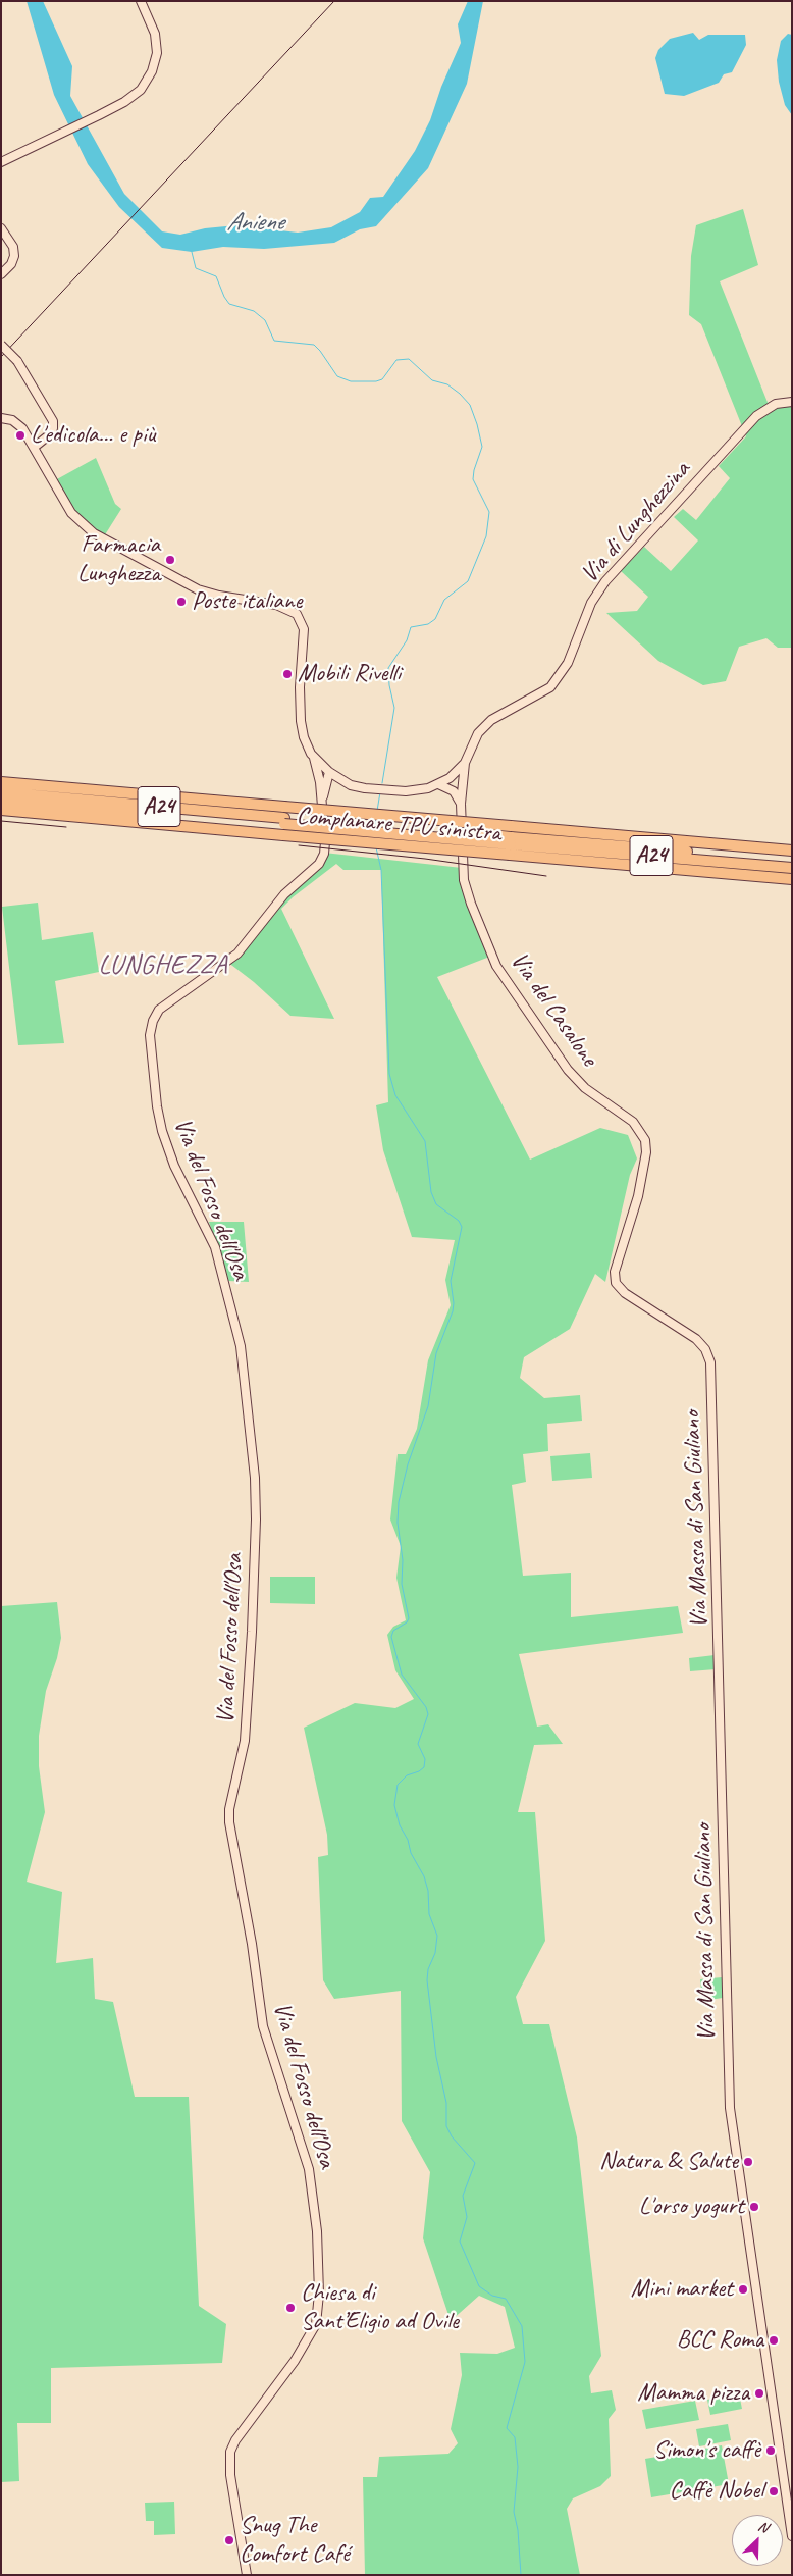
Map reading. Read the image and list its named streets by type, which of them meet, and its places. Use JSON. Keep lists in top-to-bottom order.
{
  "streets": {
    "highway": ["A24", "Complanare TPU sinistra"],
    "street": [
      "Via di Lunghezzina",
      "Via del Casalone",
      "Via del Fosso dell'Osa",
      "Via Massa di San Giuliano"
    ]
  },
  "crossings": [
    ["Via di Lunghezzina", "Via del Casalone"],
    ["Via di Lunghezzina", "Via del Fosso dell'Osa"],
    ["A24", "Complanare TPU sinistra"],
    ["Via del Casalone", "Via Massa di San Giuliano"]
  ],
  "districts": ["LUNGHEZZA"],
  "water": ["Aniene"],
  "places": [
    "L'edicola… e più",
    "Farmacia Lunghezza",
    "Poste italiane",
    "Mobili Rivelli",
    "Natura & Salute",
    "L'orso yogurt",
    "Mini market",
    "Chiesa di Sant’Eligio ad Ovile",
    "BCC Roma",
    "Mamma pizza",
    "Simon's caffè",
    "Caffè Nobel",
    "Snug The Comfort Café"
  ],
  "north": "top right"
}
